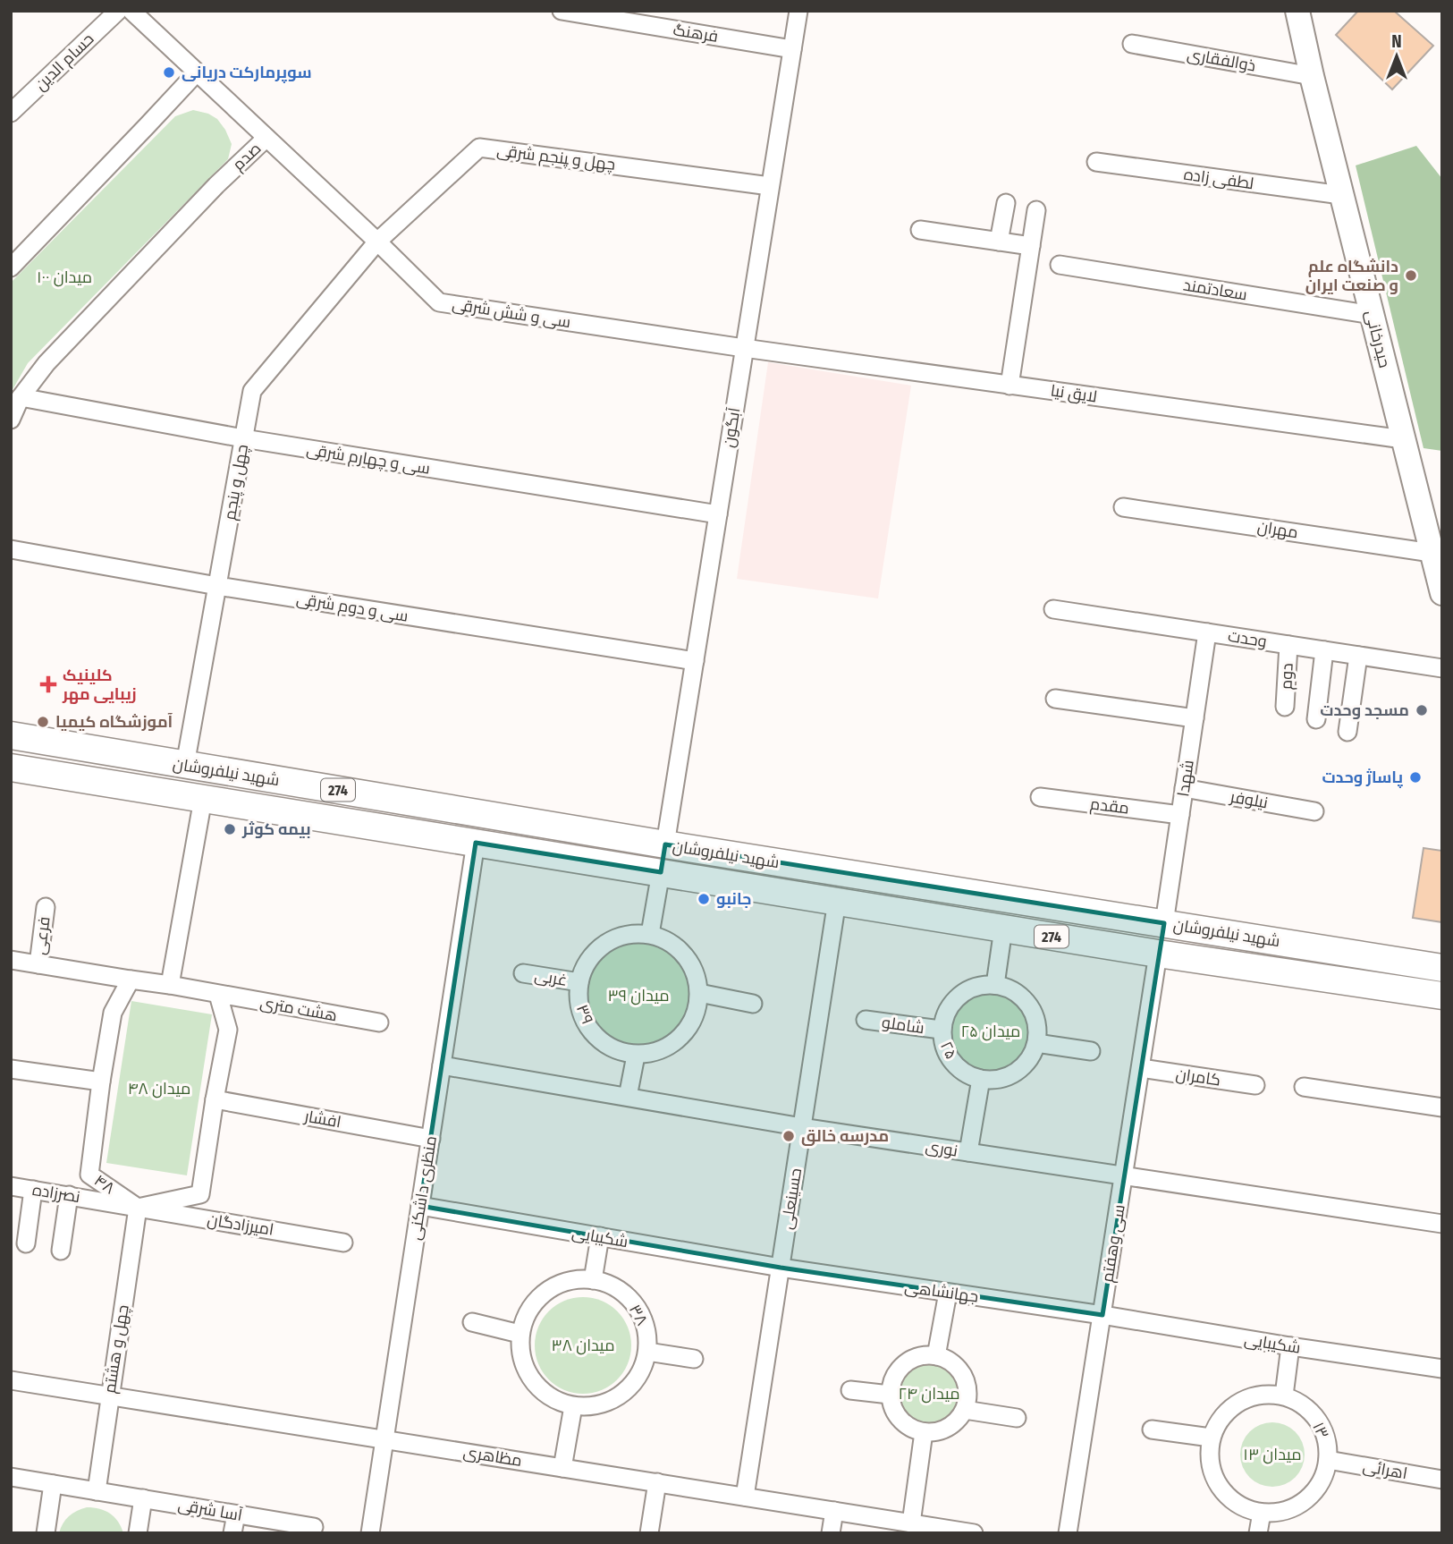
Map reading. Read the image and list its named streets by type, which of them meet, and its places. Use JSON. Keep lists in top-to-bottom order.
{
  "streets": {
    "main road": ["حیدرخانی", "شهید نیلفروشان", "274"],
    "street": [
      "فرهنگ",
      "ذوالفقاری",
      "حسام الدین",
      "صدم",
      "چهل و ‍پنجم شرقی",
      "لطفی زاده",
      "سعادتمند",
      "سی و شش شرقی",
      "لایق نیا",
      "آبگون",
      "سی و چهارم شرقی",
      "چهل و پنجم",
      "مهران",
      "سی و دوم شرقی",
      "وحدت",
      "دوم",
      "شهدا",
      "نیلوفر",
      "مقدم",
      "فرعی",
      "غربی",
      "هشت متری",
      "۳۹",
      "شاملو",
      "۲۵",
      "کامران",
      "افشار",
      "نوری",
      "۴۸",
      "منظری داشکنی",
      "نصرزاده",
      "حسینعلی",
      "امیرزادگان",
      "شکیبایی",
      "سی وهفتم",
      "جهانشاهی",
      "۳۸",
      "چهل و هشتم",
      "۱۳",
      "مظاهری",
      "اهرائی",
      "آسا شرقی"
    ]
  },
  "crossings": [
    ["فرهنگ", "آبگون"],
    ["ذوالفقاری", "حیدرخانی"],
    ["صدم", "سی و شش شرقی"],
    ["صدم", "سی و چهارم شرقی"],
    ["چهل و ‍پنجم شرقی", "سی و شش شرقی"],
    ["چهل و ‍پنجم شرقی", "آبگون"],
    ["چهل و ‍پنجم شرقی", "چهل و پنجم"],
    ["لطفی زاده", "حیدرخانی"],
    ["سعادتمند", "حیدرخانی"],
    ["سی و شش شرقی", "لایق نیا"],
    ["سی و شش شرقی", "آبگون"],
    ["سی و شش شرقی", "چهل و پنجم"],
    ["حیدرخانی", "لایق نیا"],
    ["حیدرخانی", "مهران"],
    ["لایق نیا", "آبگون"],
    ["آبگون", "سی و چهارم شرقی"],
    ["آبگون", "سی و دوم شرقی"],
    ["آبگون", "شهید نیلفروشان"],
    ["سی و چهارم شرقی", "چهل و پنجم"],
    ["چهل و پنجم", "سی و دوم شرقی"],
    ["چهل و پنجم", "شهید نیلفروشان"],
    ["وحدت", "دوم"],
    ["وحدت", "شهدا"],
    ["شهید نیلفروشان", "شهدا"],
    ["شهید نیلفروشان", "274"],
    ["شهید نیلفروشان", "منظری داشکنی"],
    ["شهدا", "نیلوفر"],
    ["شهدا", "مقدم"],
    ["274", "حسینعلی"],
    ["274", "سی وهفتم"],
    ["غربی", "۳۹"],
    ["شاملو", "۲۵"],
    ["کامران", "سی وهفتم"],
    ["افشار", "منظری داشکنی"],
    ["نوری", "منظری داشکنی"],
    ["نوری", "حسینعلی"],
    ["نوری", "سی وهفتم"],
    ["۴۸", "نصرزاده"],
    ["۴۸", "امیرزادگان"],
    ["۴۸", "چهل و هشتم"],
    ["منظری داشکنی", "شکیبایی"],
    ["منظری داشکنی", "مظاهری"],
    ["نصرزاده", "امیرزادگان"],
    ["نصرزاده", "چهل و هشتم"],
    ["حسینعلی", "شکیبایی"],
    ["حسینعلی", "جهانشاهی"],
    ["حسینعلی", "مظاهری"],
    ["امیرزادگان", "چهل و هشتم"],
    ["شکیبایی", "سی وهفتم"],
    ["شکیبایی", "جهانشاهی"],
    ["سی وهفتم", "جهانشاهی"],
    ["چهل و هشتم", "مظاهری"],
    ["چهل و هشتم", "آسا شرقی"],
    ["۱۳", "اهرائی"]
  ],
  "parks": [
    "میدان ۱۰۰",
    "میدان ۳۹",
    "میدان ۲۵",
    "میدان ۴۸",
    "میدان ۳۸",
    "میدان ۲۴",
    "میدان ۱۳"
  ],
  "places": {
    "other": [
      "سوپرمارکت دریانی",
      "دانشگاه علم و صنعت ایران",
      "مسجد وحدت",
      "آموزشگاه کیمیا",
      "پاساژ وحدت",
      "بیمه کوثر",
      "جانبو",
      "مدرسه خالق"
    ],
    "health": ["کلینیک زیبایی مهر"]
  },
  "north": "top"
}
